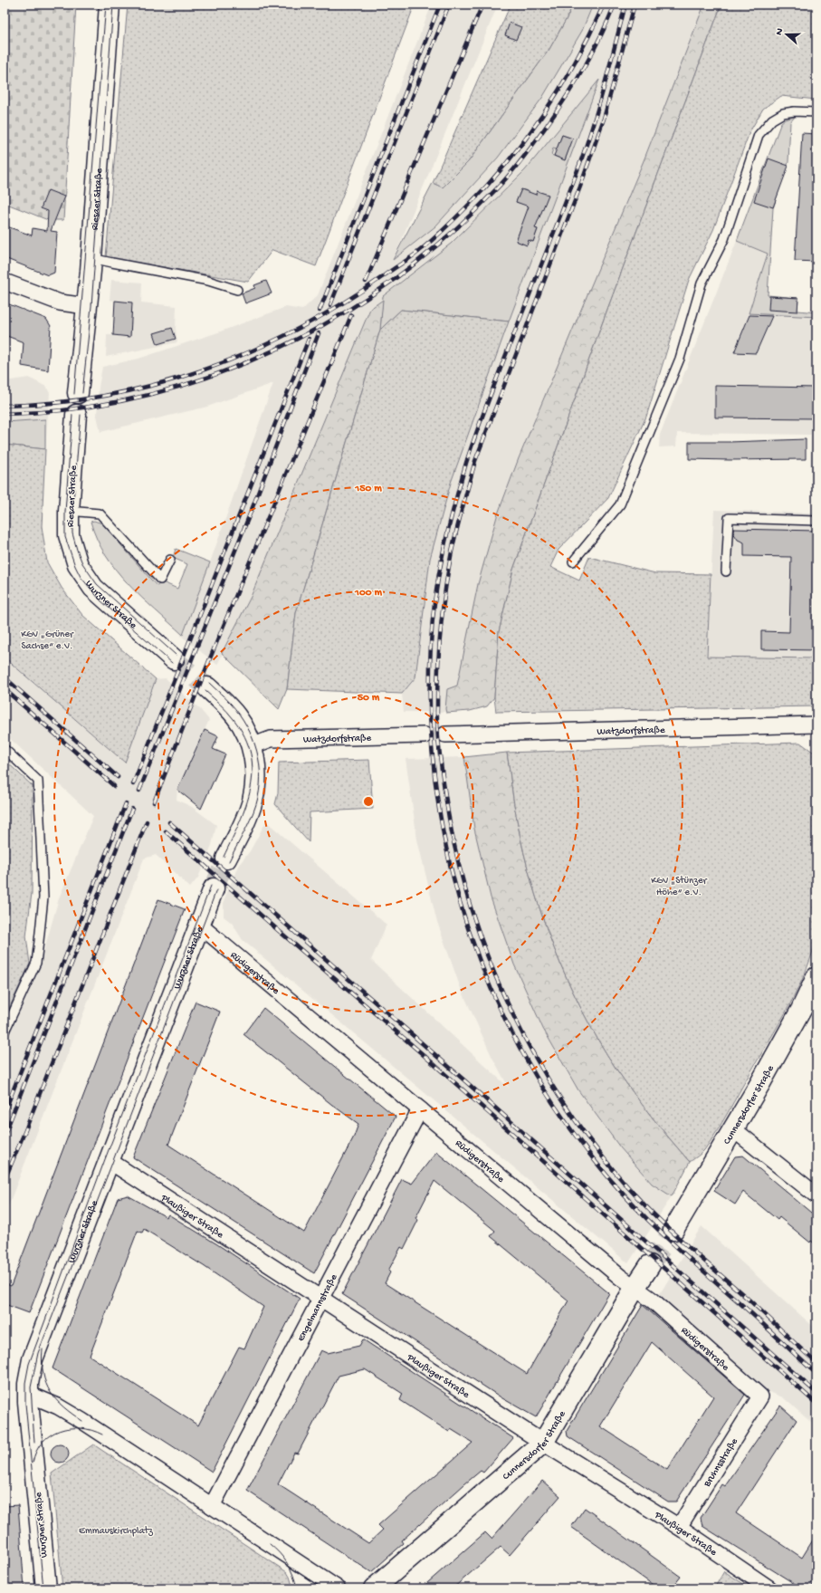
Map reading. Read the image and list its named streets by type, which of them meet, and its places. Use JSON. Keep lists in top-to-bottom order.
{
  "streets": {
    "main road": ["Riesaer Straße", "Wurzner Straße", "Cunnersdorfer Straße"],
    "street": [
      "Watzdorfstraße",
      "Rüdigerstraße",
      "Plaußiger Straße",
      "Engelmannstraße",
      "Bruhnsstraße"
    ]
  },
  "crossings": [
    ["Riesaer Straße", "Wurzner Straße"],
    ["Wurzner Straße", "Rüdigerstraße"],
    ["Wurzner Straße", "Plaußiger Straße"],
    ["Rüdigerstraße", "Cunnersdorfer Straße"],
    ["Rüdigerstraße", "Engelmannstraße"],
    ["Rüdigerstraße", "Bruhnsstraße"],
    ["Cunnersdorfer Straße", "Plaußiger Straße"],
    ["Plaußiger Straße", "Engelmannstraße"],
    ["Plaußiger Straße", "Bruhnsstraße"]
  ],
  "parks": ["KGV „Grüner Sachse“ e.V.", "KGV „Stünzer Höhe“ e.V.", "Emmauskirchplatz"],
  "north": "left",
  "rings": ["150 m", "100 m", "50 m"]
}
